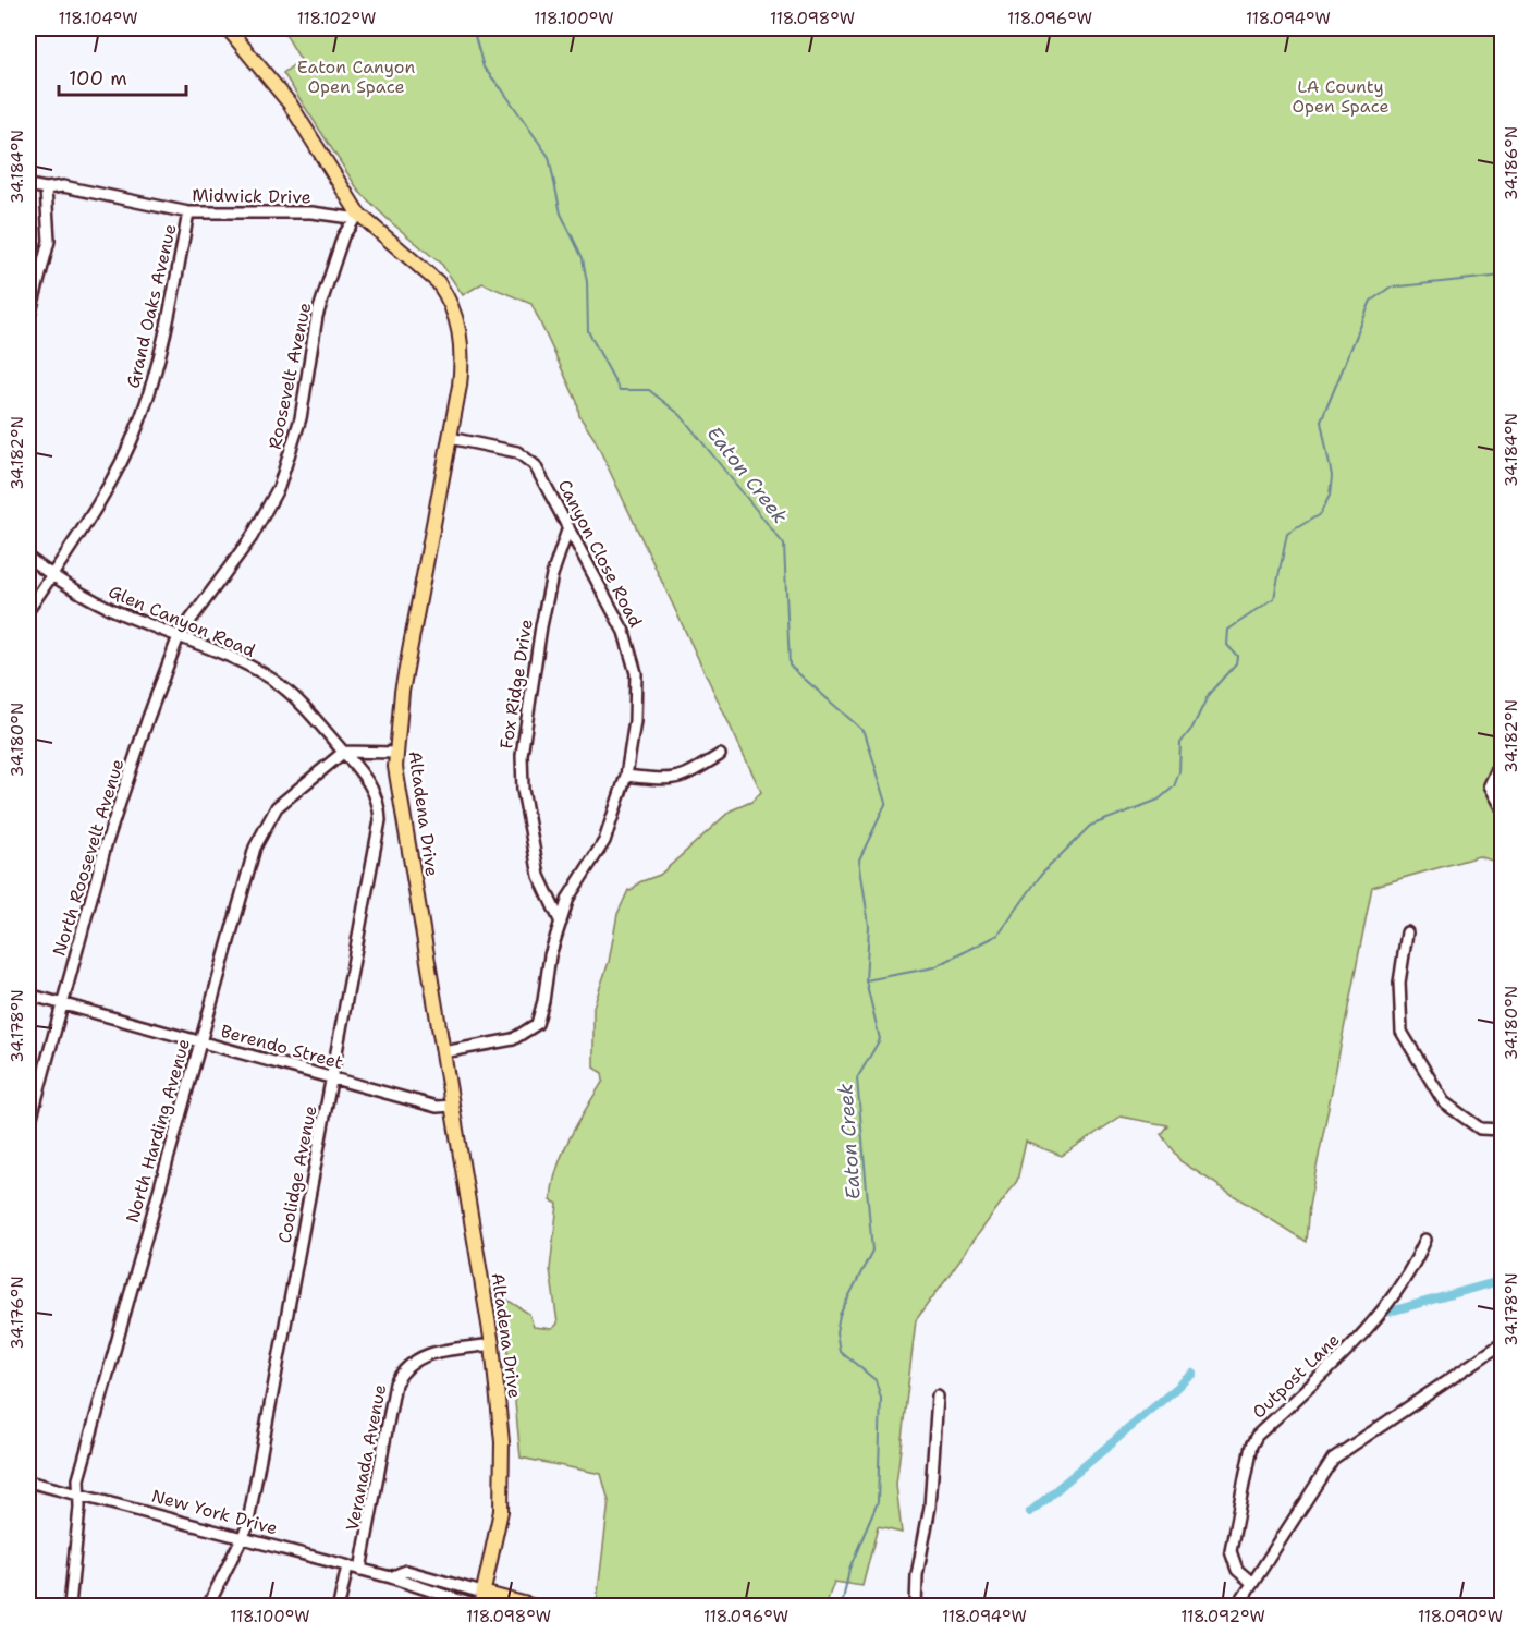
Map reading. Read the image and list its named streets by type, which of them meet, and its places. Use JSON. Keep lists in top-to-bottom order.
{
  "streets": {
    "main road": ["Altadena Drive", "New York Drive"],
    "street": [
      "Midwick Drive",
      "Grand Oaks Avenue",
      "Roosevelt Avenue",
      "Canyon Close Road",
      "Glen Canyon Road",
      "Fox Ridge Drive",
      "North Roosevelt Avenue",
      "Berendo Street",
      "North Harding Avenue",
      "Coolidge Avenue",
      "Outpost Lane",
      "Veranada Avenue"
    ]
  },
  "crossings": [
    ["Midwick Drive", "Grand Oaks Avenue"],
    ["Midwick Drive", "Roosevelt Avenue"],
    ["Midwick Drive", "Altadena Drive"],
    ["Grand Oaks Avenue", "Glen Canyon Road"],
    ["Roosevelt Avenue", "Glen Canyon Road"],
    ["Roosevelt Avenue", "Altadena Drive"],
    ["Roosevelt Avenue", "North Roosevelt Avenue"],
    ["Canyon Close Road", "Fox Ridge Drive"],
    ["Canyon Close Road", "Altadena Drive"],
    ["Glen Canyon Road", "North Roosevelt Avenue"],
    ["Glen Canyon Road", "North Harding Avenue"],
    ["Glen Canyon Road", "Coolidge Avenue"],
    ["Altadena Drive", "Berendo Street"],
    ["Altadena Drive", "Veranada Avenue"],
    ["Altadena Drive", "New York Drive"],
    ["North Roosevelt Avenue", "Berendo Street"],
    ["Berendo Street", "North Harding Avenue"],
    ["Berendo Street", "Coolidge Avenue"],
    ["North Harding Avenue", "Coolidge Avenue"],
    ["North Harding Avenue", "New York Drive"],
    ["Coolidge Avenue", "New York Drive"],
    ["Veranada Avenue", "New York Drive"]
  ],
  "water": ["Eaton Creek"],
  "parks": ["Eaton Canyon Open Space", "LA County Open Space"],
  "scale_bar": "100 m",
  "coordinates": [
    "118.104°W",
    "118.102°W",
    "118.100°W",
    "118.098°W",
    "118.096°W",
    "118.094°W",
    "34.186°N",
    "34.184°N",
    "34.182°N",
    "34.180°N",
    "34.178°N",
    "34.176°N",
    "118.092°W",
    "118.090°W"
  ]
}
